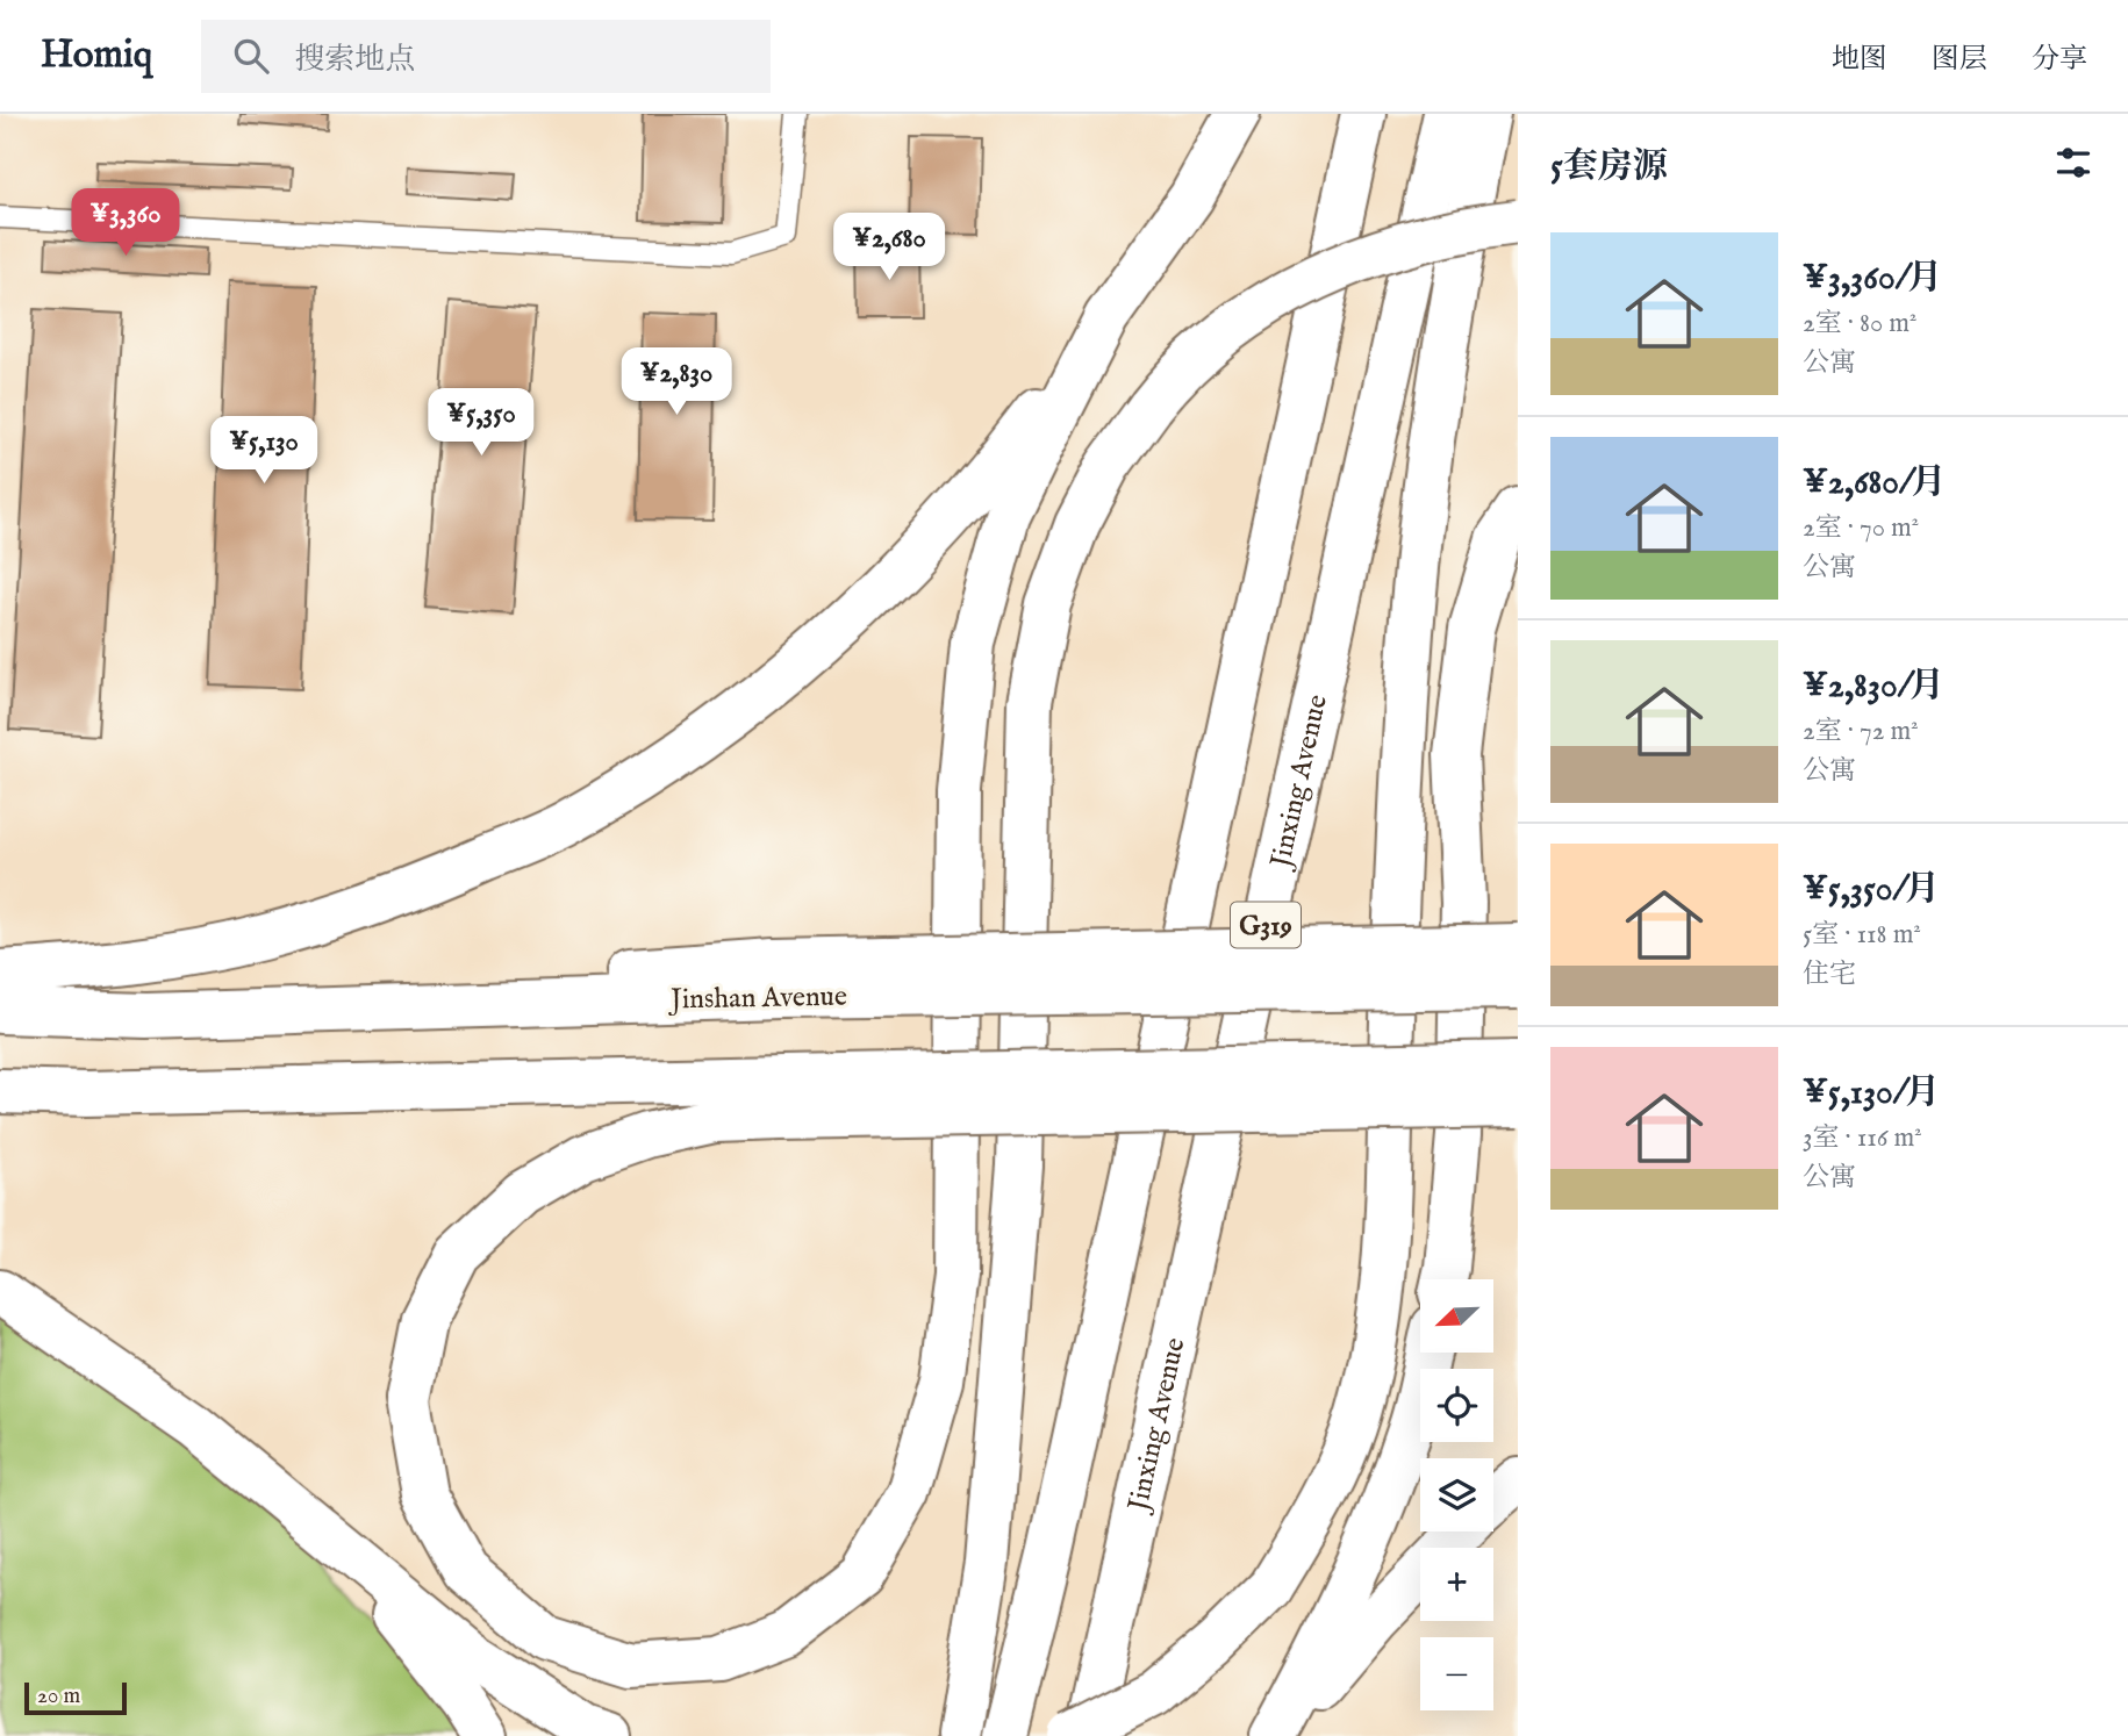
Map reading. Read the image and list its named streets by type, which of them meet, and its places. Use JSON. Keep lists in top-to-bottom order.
{
  "streets": {
    "highway": ["Jinxing Avenue", "G319", "Jinshan Avenue"]
  },
  "scale_bar": "20 m",
  "north": "bottom left",
  "page": {
    "header": "Homiq",
    "search": "搜索地点",
    "nav": ["地图", "图层", "分享"],
    "heading": "5套房源",
    "price": [
      "¥3,360",
      "¥2,680",
      "¥2,830",
      "¥5,350",
      "¥5,130"
    ],
    "list": [
      {
        "name": "¥3,360/月",
        "note": "2室 · 80 m² · 公寓"
      },
      {
        "name": "¥2,680/月",
        "note": "2室 · 70 m² · 公寓"
      },
      {
        "name": "¥2,830/月",
        "note": "2室 · 72 m² · 公寓"
      },
      {
        "name": "¥5,350/月",
        "note": "5室 · 118 m² · 住宅"
      },
      {
        "name": "¥5,130/月",
        "note": "3室 · 116 m² · 公寓"
      }
    ],
    "map_buttons": ["+", "−"],
    "scale": "20 m"
  }
}
